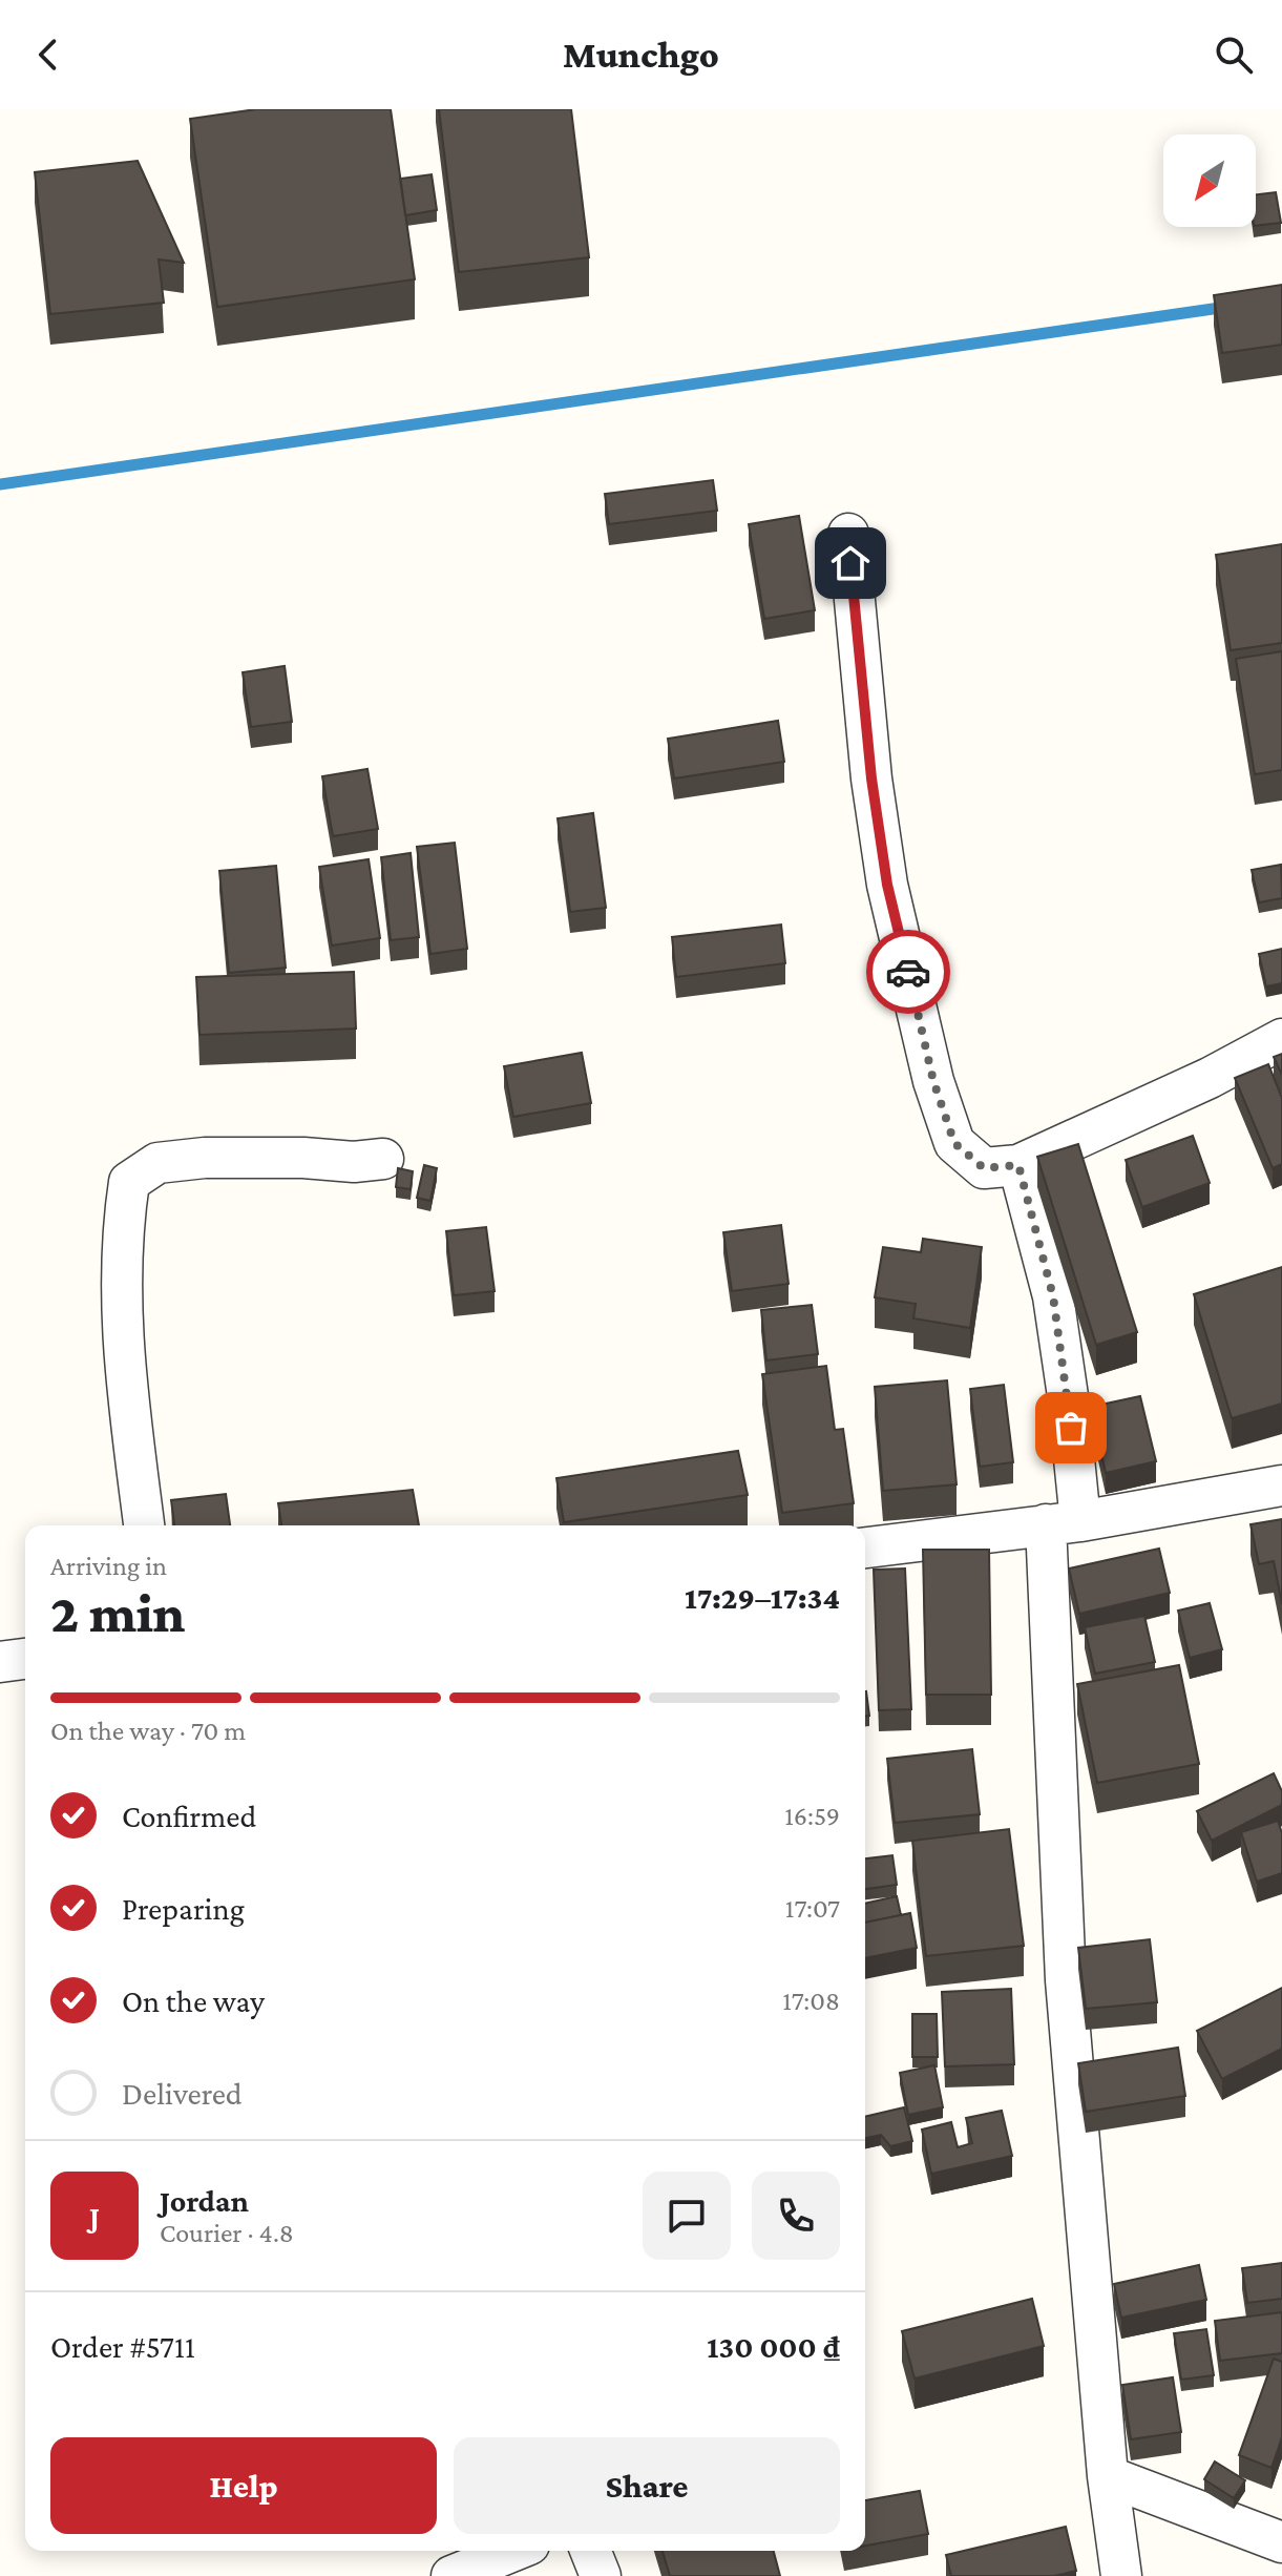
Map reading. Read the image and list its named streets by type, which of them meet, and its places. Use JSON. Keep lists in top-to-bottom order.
{
  "north": "bottom left",
  "page": {
    "header": "Munchgo",
    "heading": ["2 min", "Arriving in", "17:29–17:34"],
    "panel": [
      "Jordan",
      "Courier · 4.8",
      "Order #5711",
      "130 000 ₫"
    ],
    "bar": "On the way · 70 m",
    "list": [
      ["Confirmed", "16:59"],
      ["Preparing", "17:07"],
      ["On the way", "17:08"],
      "Delivered"
    ],
    "round": "J",
    "buttons": ["Help", "Share"]
  }
}
